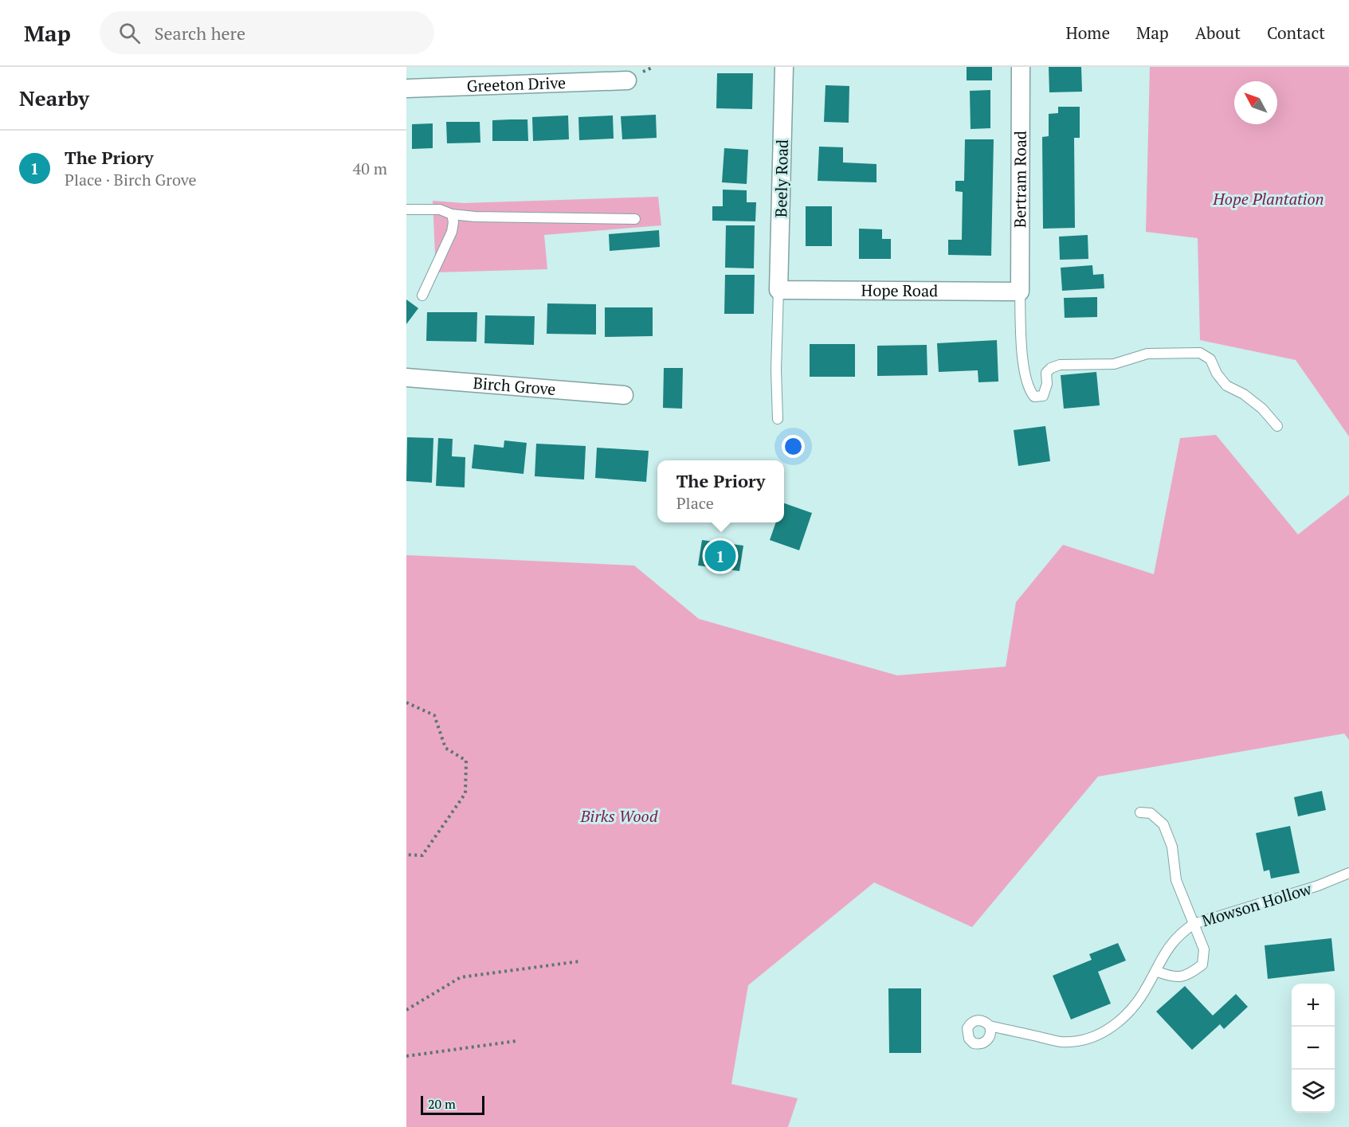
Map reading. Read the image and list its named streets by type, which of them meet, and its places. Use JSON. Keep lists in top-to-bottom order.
{
  "streets": {
    "street": [
      "Greeton Drive",
      "Beely Road",
      "Bertram Road",
      "Hope Road",
      "Birch Grove"
    ],
    "lane": ["Mowson Hollow"]
  },
  "crossings": [
    ["Beely Road", "Hope Road"],
    ["Bertram Road", "Hope Road"]
  ],
  "parks": ["Hope Plantation", "Birks Wood"],
  "scale_bar": "20 m",
  "north": "top left",
  "page": {
    "header": "Map",
    "search": "Search here",
    "nav": [
      "Home",
      "Map",
      "About",
      "Contact"
    ],
    "heading": "Nearby",
    "list": [
      {
        "mark": "1",
        "name": "The Priory",
        "note": "Place · Birch Grove",
        "value": "40 m"
      }
    ],
    "popup": ["The Priory", "Place"],
    "pins": "1",
    "map_buttons": ["+", "−"],
    "scale": "20 m"
  }
}
